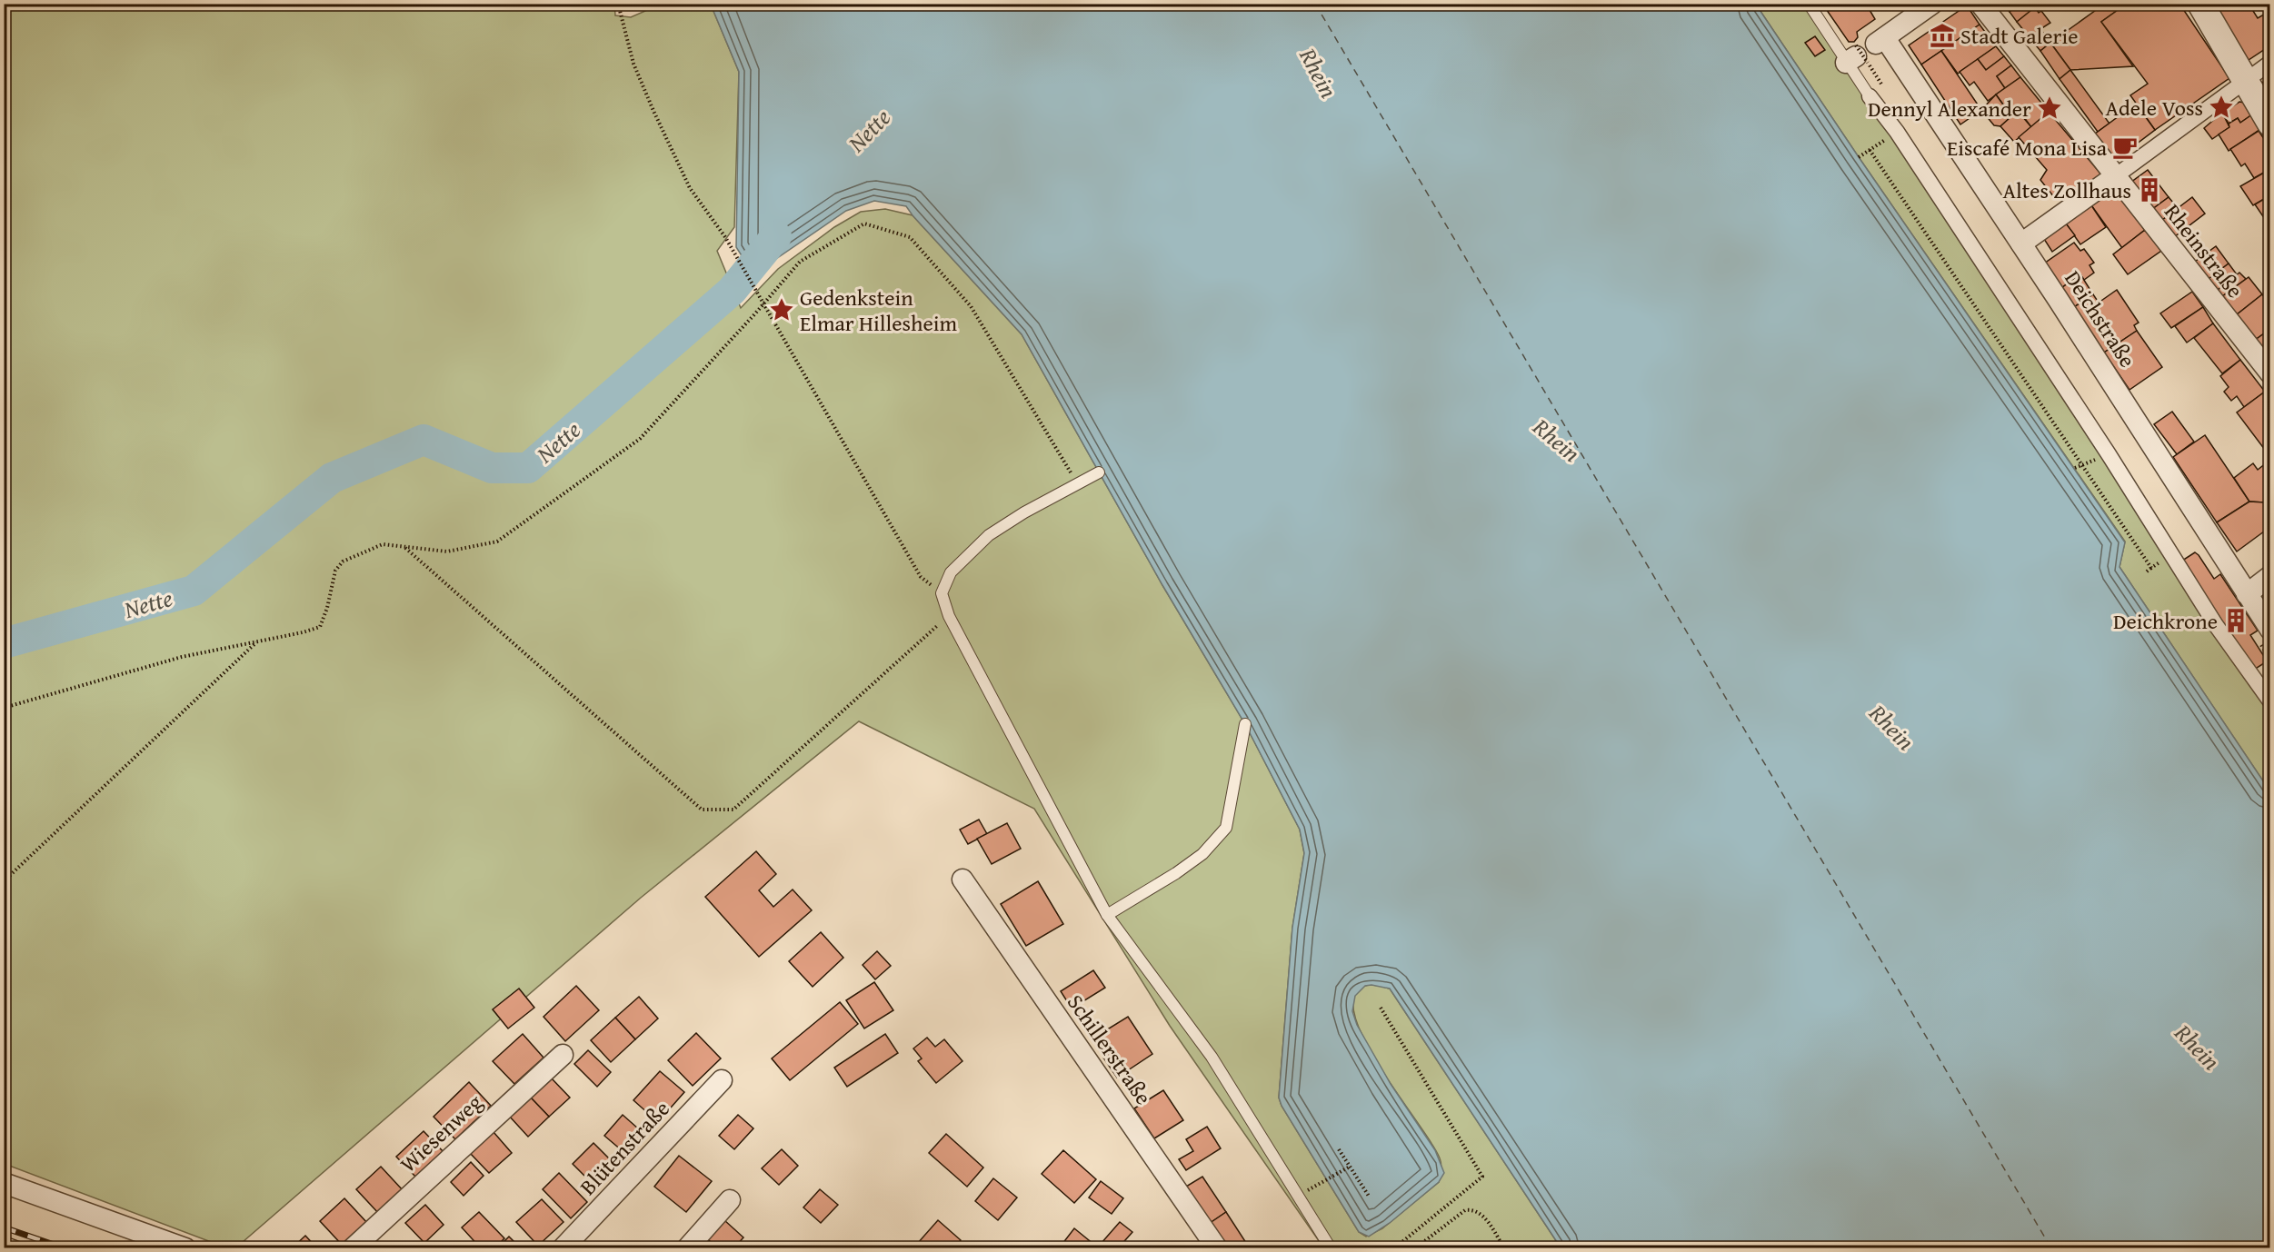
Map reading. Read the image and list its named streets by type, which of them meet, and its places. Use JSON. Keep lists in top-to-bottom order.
{
  "streets": {
    "street": [
      "Rheinstraße",
      "Deichstraße",
      "Schillerstraße",
      "Wiesenweg",
      "Blütenstraße"
    ]
  },
  "water": ["Rhein", "Nette"],
  "places": {
    "museum": ["Stadt Galerie"],
    "place": ["Adele Voss", "Dennyl Alexander", "Gedenkstein Elmar Hillesheim"],
    "cafe": ["Eiscafé Mona Lisa"],
    "building": ["Altes Zollhaus", "Deichkrone"]
  }
}
